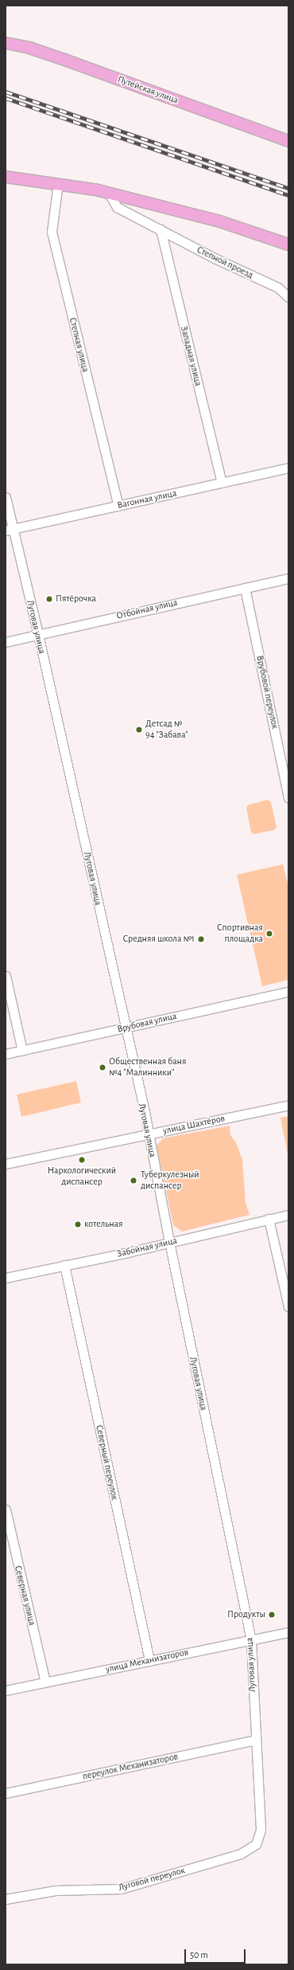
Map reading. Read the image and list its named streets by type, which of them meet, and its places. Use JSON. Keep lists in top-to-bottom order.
{
  "streets": {
    "main road": ["Путейская улица"],
    "street": [
      "Степной проезд",
      "Степная улица",
      "Западная улица",
      "Вагонная улица",
      "Отбойная улица",
      "Луговая улица",
      "Врубовой переулок",
      "Врубовая улица",
      "улица Шахтёров",
      "Забойная улица",
      "Северный переулок",
      "Северная улица",
      "улица Механизаторов",
      "переулок Механизаторов",
      "Луговой переулок"
    ]
  },
  "crossings": [
    ["Степной проезд", "Западная улица"],
    ["Степная улица", "Вагонная улица"],
    ["Западная улица", "Вагонная улица"],
    ["Вагонная улица", "Луговая улица"],
    ["Отбойная улица", "Луговая улица"],
    ["Отбойная улица", "Врубовой переулок"],
    ["Луговая улица", "Врубовая улица"],
    ["Луговая улица", "улица Шахтёров"],
    ["Луговая улица", "Забойная улица"],
    ["Луговая улица", "улица Механизаторов"],
    ["Луговая улица", "переулок Механизаторов"],
    ["Луговая улица", "Луговой переулок"],
    ["Забойная улица", "Северный переулок"],
    ["Северный переулок", "улица Механизаторов"],
    ["Северная улица", "улица Механизаторов"]
  ],
  "places": [
    "Пятёрочка",
    "Детсад № 94 \"Забава\"",
    "Спортивная площадка",
    "Средняя школа №1",
    "Общественная баня №4 \"Малинники\"",
    "Наркологический диспансер",
    "Туберкулезный диспансер",
    "котельная",
    "Продукты"
  ],
  "scale_bar": "50 m"
}
